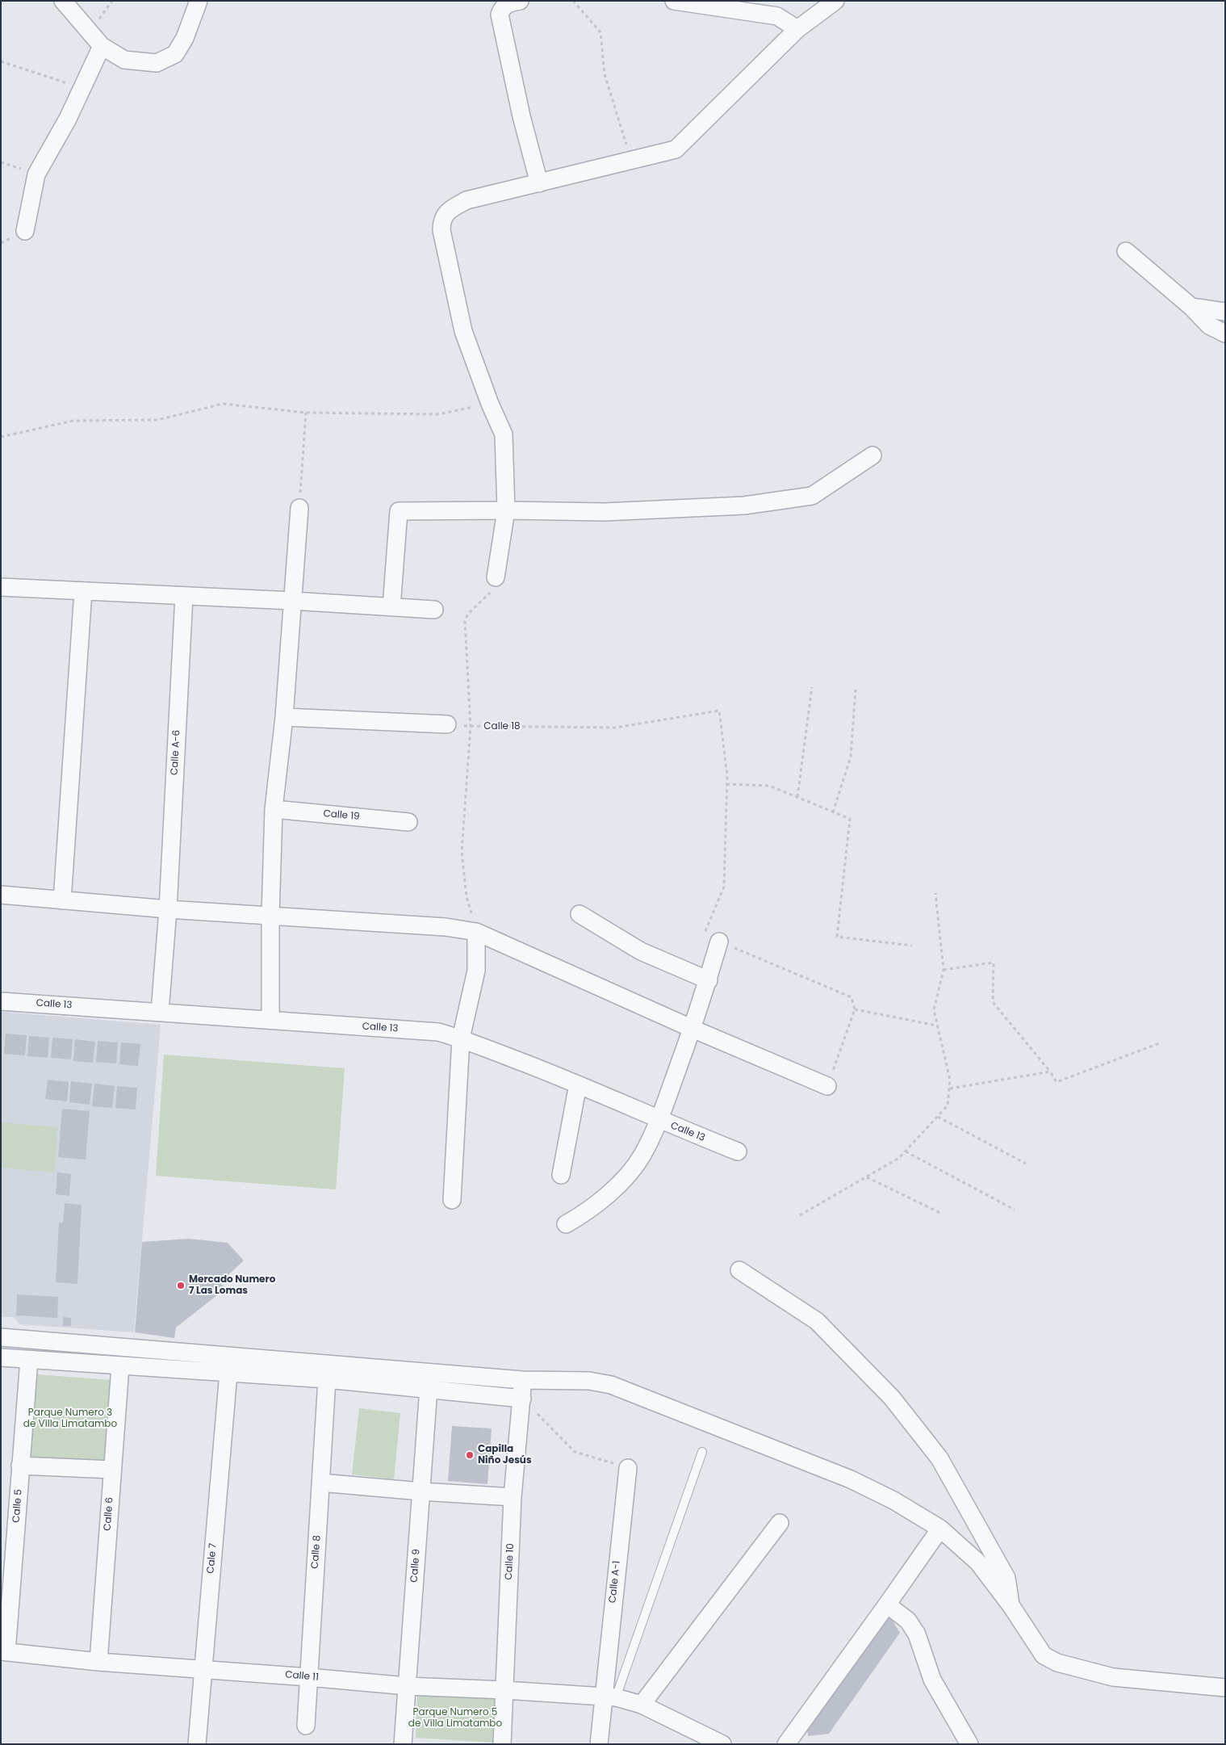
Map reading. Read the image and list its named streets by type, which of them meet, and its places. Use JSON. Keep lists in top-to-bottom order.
{
  "streets": {
    "street": [
      "Calle A-6",
      "Calle 19",
      "Calle 13",
      "Calle 5",
      "Calle 6",
      "Calle 8",
      "Cale 7",
      "Calle 10",
      "Calle 9",
      "Calle A-1",
      "Calle 11"
    ],
    "path": ["Calle 18"]
  },
  "crossings": [
    ["Calle A-6", "Calle 13"],
    ["Calle 5", "Calle 11"],
    ["Calle 6", "Calle 11"],
    ["Calle 8", "Calle 11"],
    ["Cale 7", "Calle 11"],
    ["Calle 10", "Calle 11"],
    ["Calle 9", "Calle 11"],
    ["Calle A-1", "Calle 11"]
  ],
  "parks": ["Parque Numero 3 de Villa Limatambo", "Parque Numero 5 de Villa Limatambo"],
  "places": ["Mercado Numero 7 Las Lomas", "Capilla Niño Jesús"]
}
